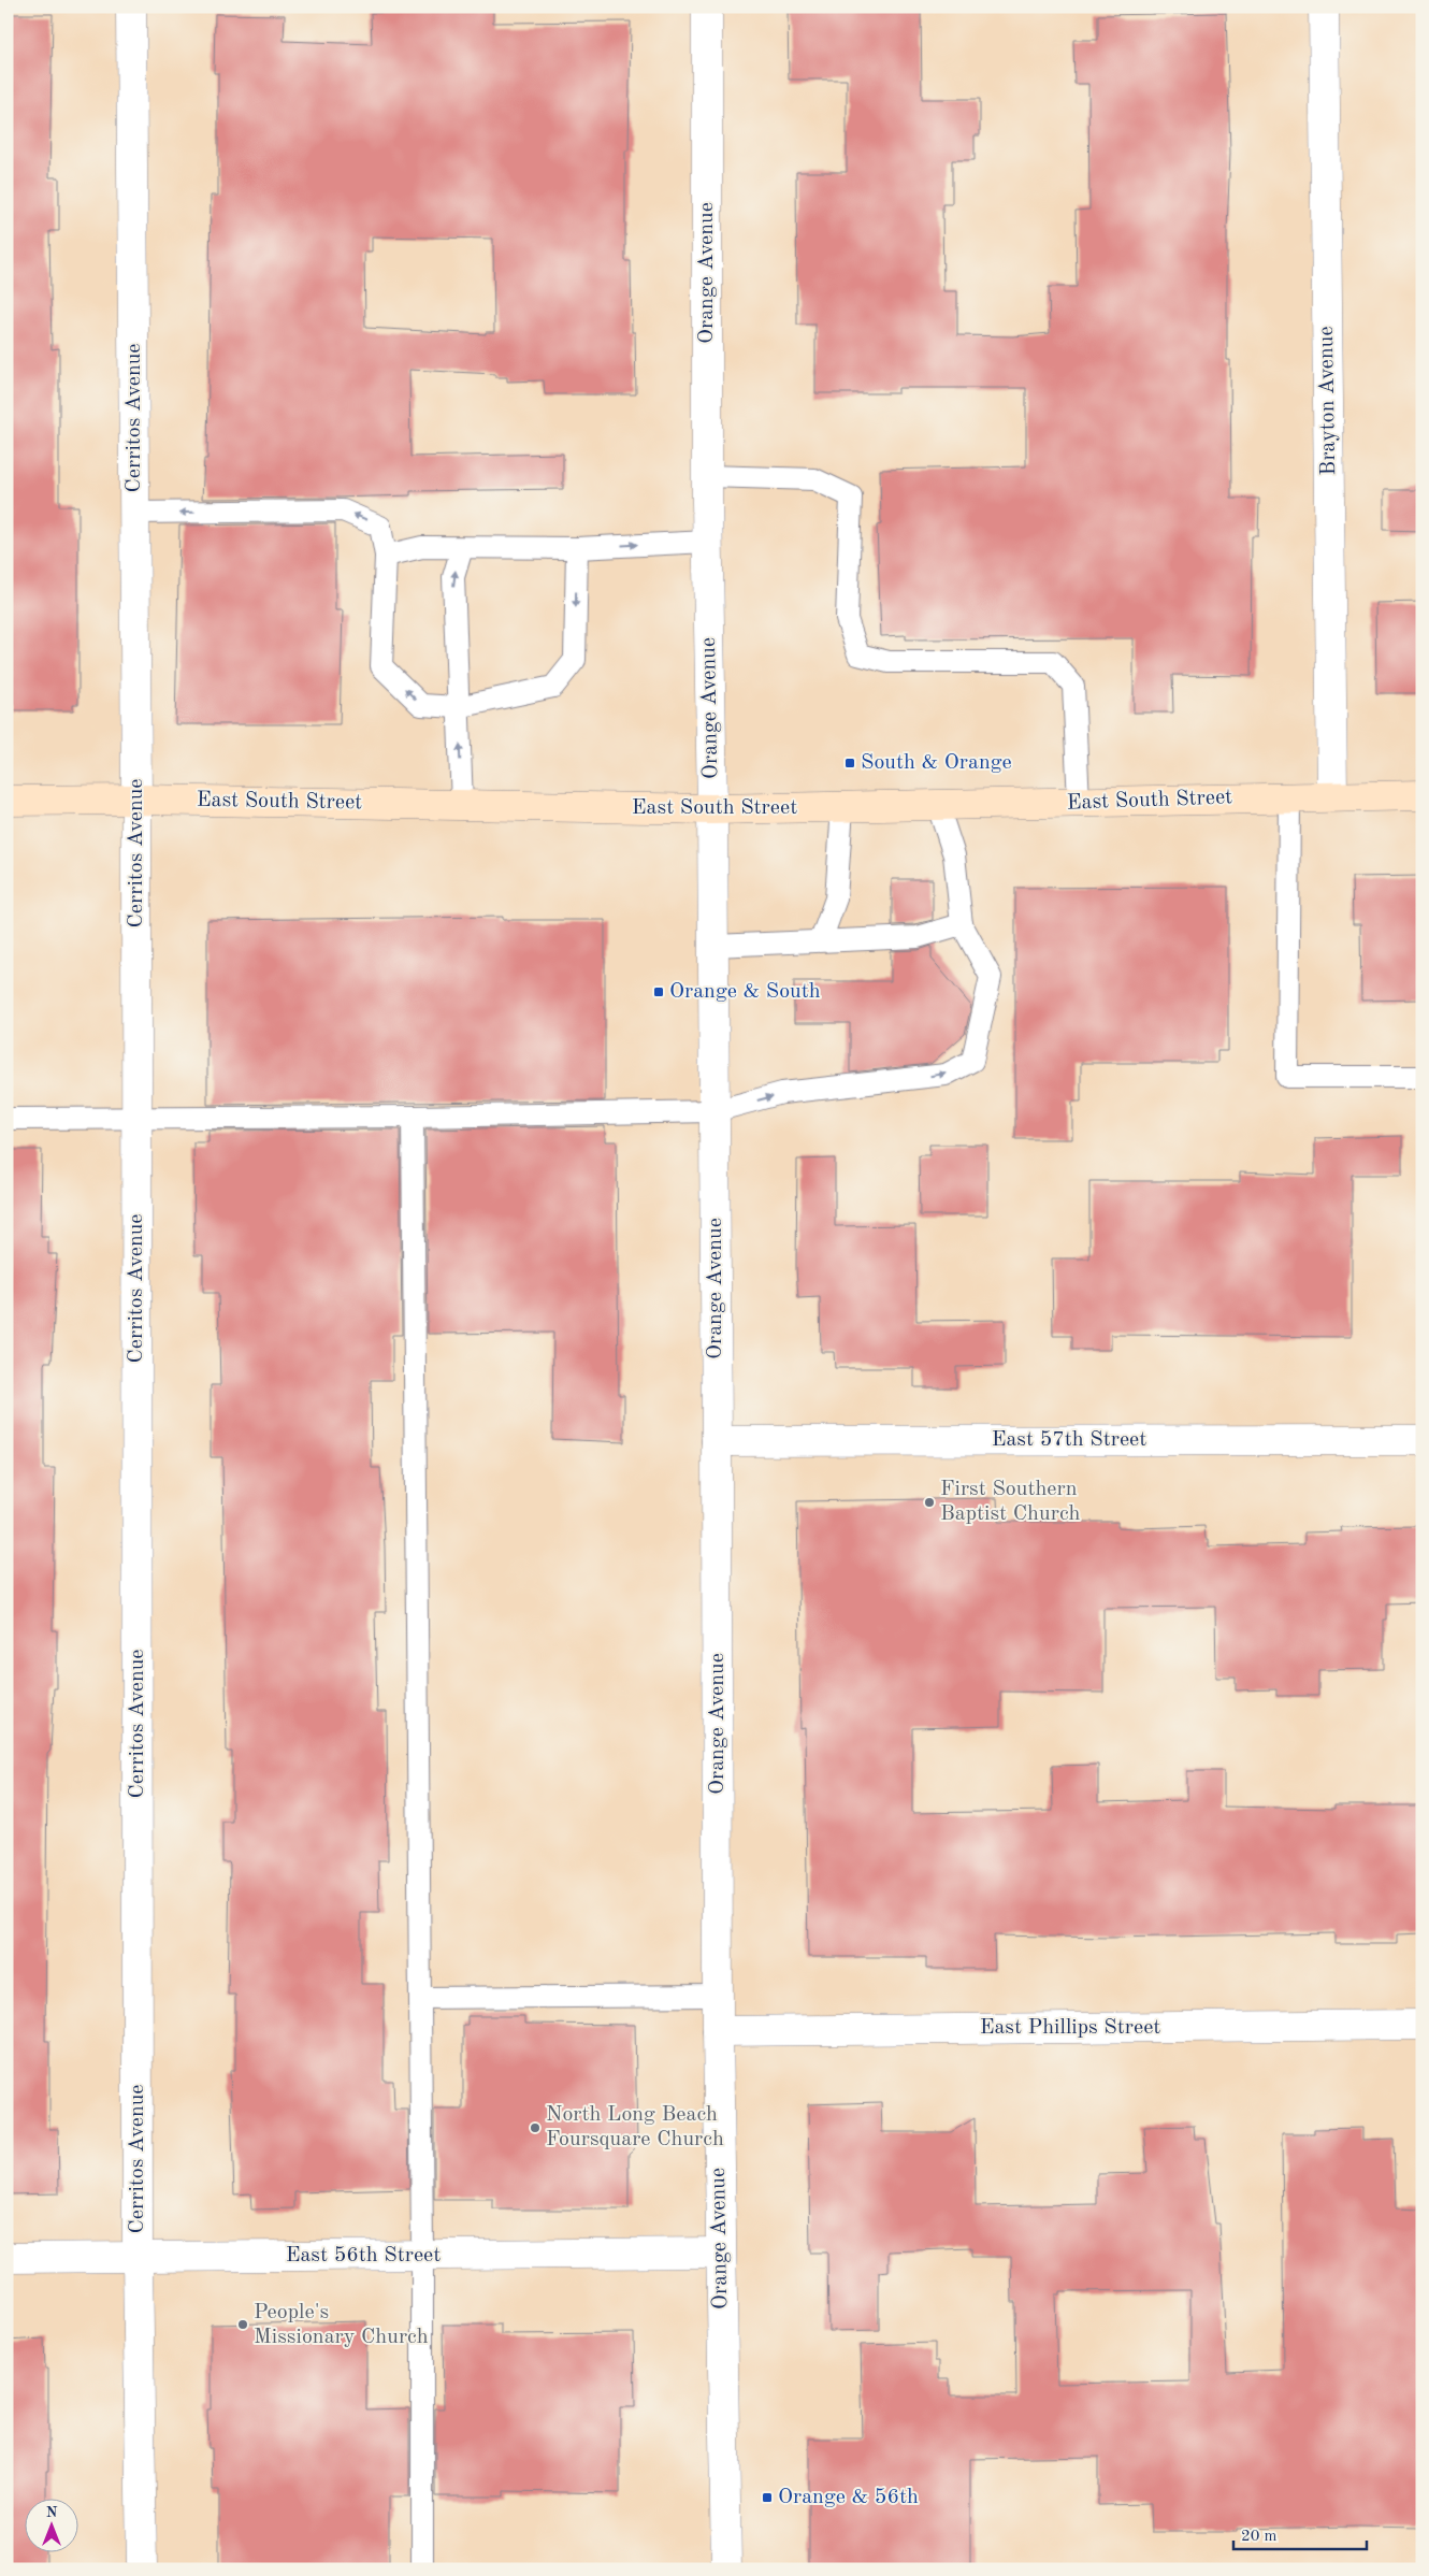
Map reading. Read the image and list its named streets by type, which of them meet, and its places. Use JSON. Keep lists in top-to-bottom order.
{
  "streets": {
    "main road": ["East South Street"],
    "street": [
      "Orange Avenue",
      "Brayton Avenue",
      "Cerritos Avenue",
      "East 57th Street",
      "East Phillips Street",
      "East 56th Street"
    ]
  },
  "crossings": [
    ["Orange Avenue", "East South Street"],
    ["Orange Avenue", "East 57th Street"],
    ["Orange Avenue", "East Phillips Street"],
    ["Orange Avenue", "East 56th Street"],
    ["Brayton Avenue", "East South Street"],
    ["Cerritos Avenue", "East South Street"],
    ["Cerritos Avenue", "East 56th Street"]
  ],
  "places": {
    "transit": ["South & Orange", "Orange & South", "Orange & 56th"],
    "other": ["First Southern Baptist Church", "North Long Beach Foursquare Church", "People's Missionary Church"]
  },
  "scale_bar": "20 m",
  "north": "top"
}
